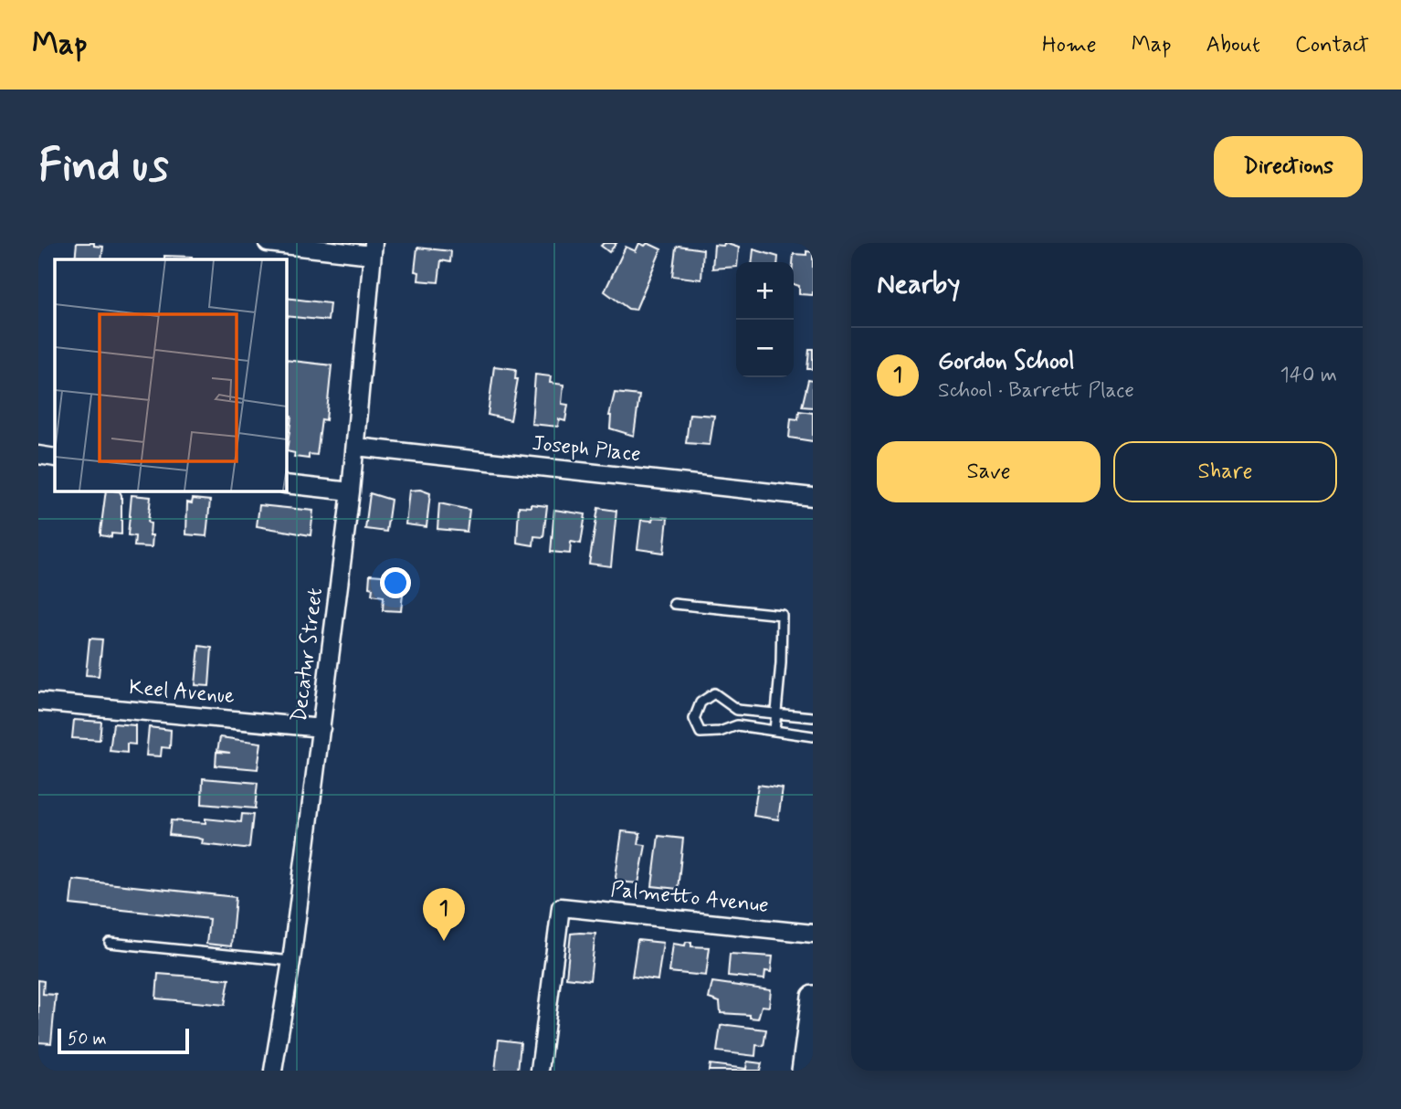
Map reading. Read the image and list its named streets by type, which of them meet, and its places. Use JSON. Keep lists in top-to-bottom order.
{
  "streets": {
    "street": [
      "Joseph Place",
      "Decatur Street",
      "Keel Avenue",
      "Palmetto Avenue"
    ]
  },
  "crossings": [
    ["Joseph Place", "Decatur Street"],
    ["Decatur Street", "Keel Avenue"]
  ],
  "scale_bar": "50 m",
  "page": {
    "header": "Map",
    "nav": [
      "Home",
      "Map",
      "About",
      "Contact"
    ],
    "buttons": [
      "Directions",
      ["Save", "Share"]
    ],
    "title": "Find us",
    "heading": "Nearby",
    "map_buttons": ["+", "−"],
    "list": [
      {
        "mark": "1",
        "name": "Gordon School",
        "note": "School · Barrett Place",
        "value": "140 m"
      }
    ],
    "pins": "1",
    "scale": "50 m"
  }
}
